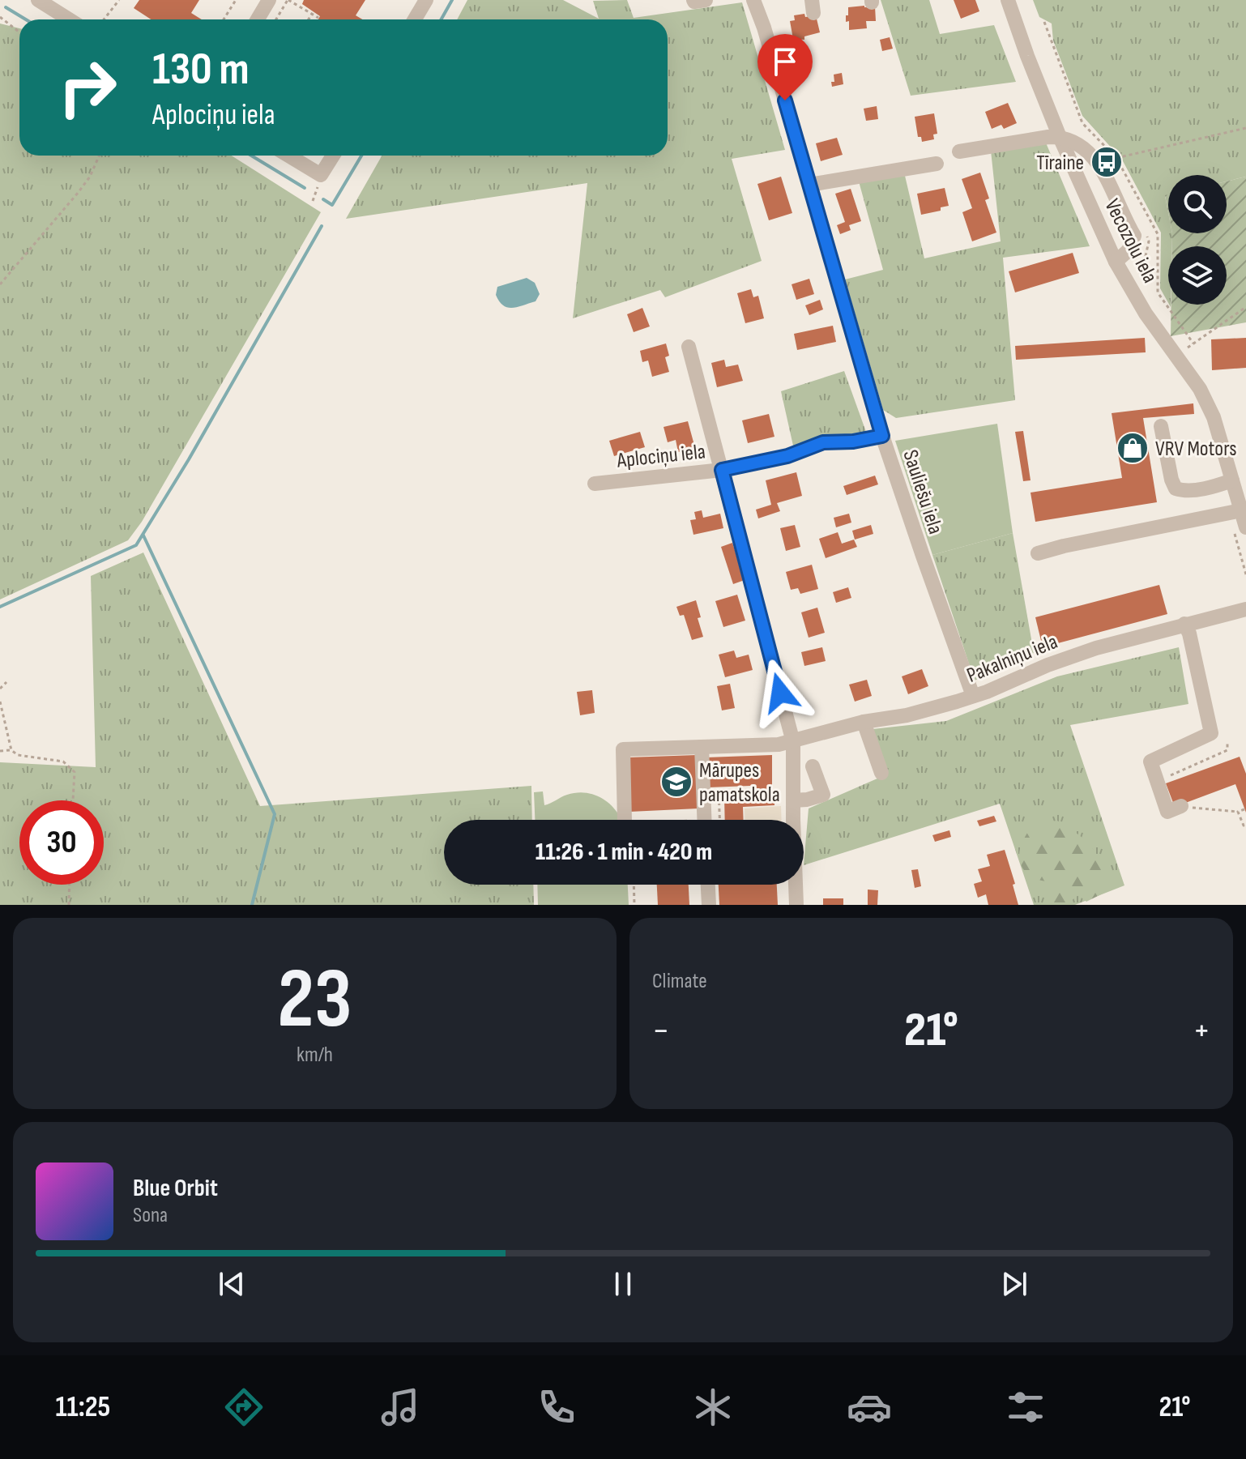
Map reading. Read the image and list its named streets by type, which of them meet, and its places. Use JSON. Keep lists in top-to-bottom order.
{
  "streets": {
    "street": [
      "Vecozolu iela",
      "Aplociņu iela",
      "Sauliešu iela",
      "Pakalniņu iela"
    ]
  },
  "crossings": [
    ["Aplociņu iela", "Sauliešu iela"],
    ["Sauliešu iela", "Pakalniņu iela"]
  ],
  "places": {
    "bus stop": ["Tīraine"],
    "shop": ["VRV Motors"],
    "school or university": ["Mārupes pamatskola"]
  },
  "page": {
    "turn": ["130 m", "Aplociņu iela"],
    "limit": "30",
    "trip": "11:26 · 1 min · 420 m",
    "tile": [
      ["23", "km/h"],
      "Climate"
    ],
    "heat": ["−", "21°", "+"],
    "song": ["Blue Orbit", "Sona"],
    "tabs": ["11:25", "21°"]
  }
}
